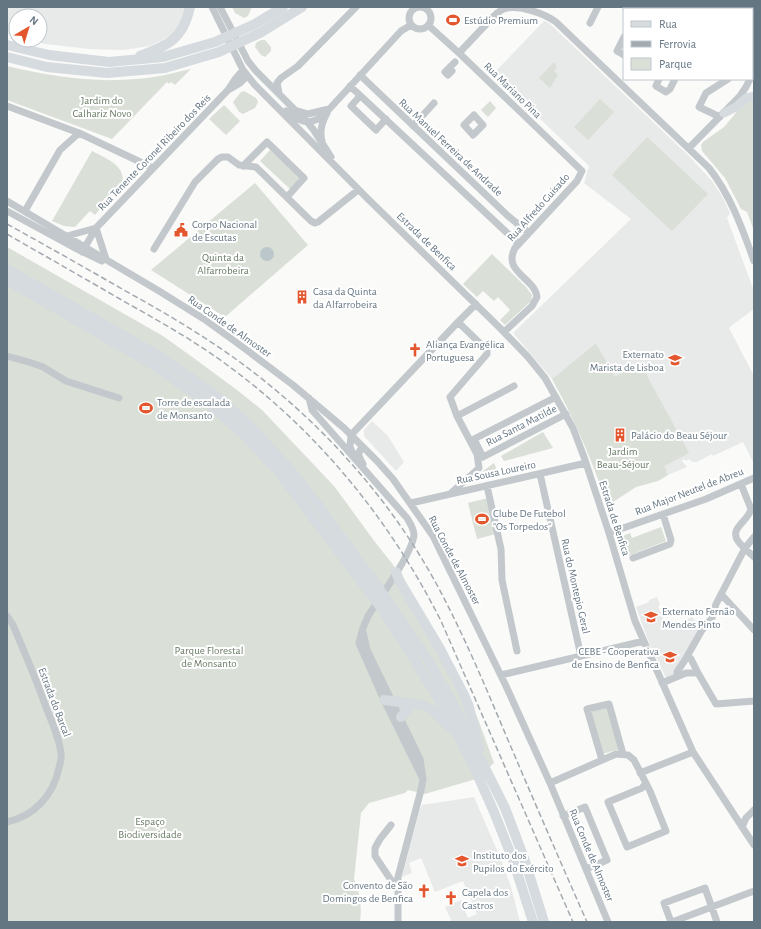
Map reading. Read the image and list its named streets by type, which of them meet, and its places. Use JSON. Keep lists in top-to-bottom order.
{
  "streets": {
    "street": [
      "Rua Mariano Pina",
      "Rua Manuel Ferreira de Andrade",
      "Rua Tenente Coronel Ribeiro dos Reis",
      "Rua Alfredo Guisado",
      "Estrada de Benfica",
      "Rua Conde de Almoster",
      "Rua Santa Matilde",
      "Rua Sousa Loureiro",
      "Rua Major Neutel de Abreu",
      "Rua do Montepio Geral",
      "Estrada do Barcal"
    ]
  },
  "crossings": [
    ["Rua Mariano Pina", "Rua Alfredo Guisado"],
    ["Rua Manuel Ferreira de Andrade", "Rua Alfredo Guisado"],
    ["Rua Tenente Coronel Ribeiro dos Reis", "Estrada de Benfica"],
    ["Rua Tenente Coronel Ribeiro dos Reis", "Rua Conde de Almoster"],
    ["Rua Alfredo Guisado", "Estrada de Benfica"],
    ["Estrada de Benfica", "Rua Santa Matilde"],
    ["Estrada de Benfica", "Rua Sousa Loureiro"],
    ["Estrada de Benfica", "Rua Major Neutel de Abreu"],
    ["Rua Conde de Almoster", "Rua Sousa Loureiro"],
    ["Rua Sousa Loureiro", "Rua do Montepio Geral"]
  ],
  "parks": [
    "Jardim do Calhariz Novo",
    "Quinta da Alfarrobeira",
    "Jardim Beau-Séjour",
    "Parque Florestal de Monsanto",
    "Espaço Biodiversidade"
  ],
  "places": {
    "sports": ["Estúdio Premium", "Torre de escalada de Monsanto", "Clube De Futebol \"Os Torpedos\""],
    "public building": ["Corpo Nacional de Escutas"],
    "building": ["Casa da Quinta da Alfarrobeira", "Palácio do Beau Séjour"],
    "church": ["Aliança Evangélica Portuguesa", "Convento de São Domingos de Benfica", "Capela dos Castros"],
    "school or university": [
      "Externato Marista de Lisboa",
      "Externato Fernão Mendes Pinto",
      "CEBE - Cooperativa de Ensino de Benfica",
      "Instituto dos Pupilos do Exército"
    ]
  },
  "legend": ["Rua", "Ferrovia", "Parque"],
  "north": "top right"
}
